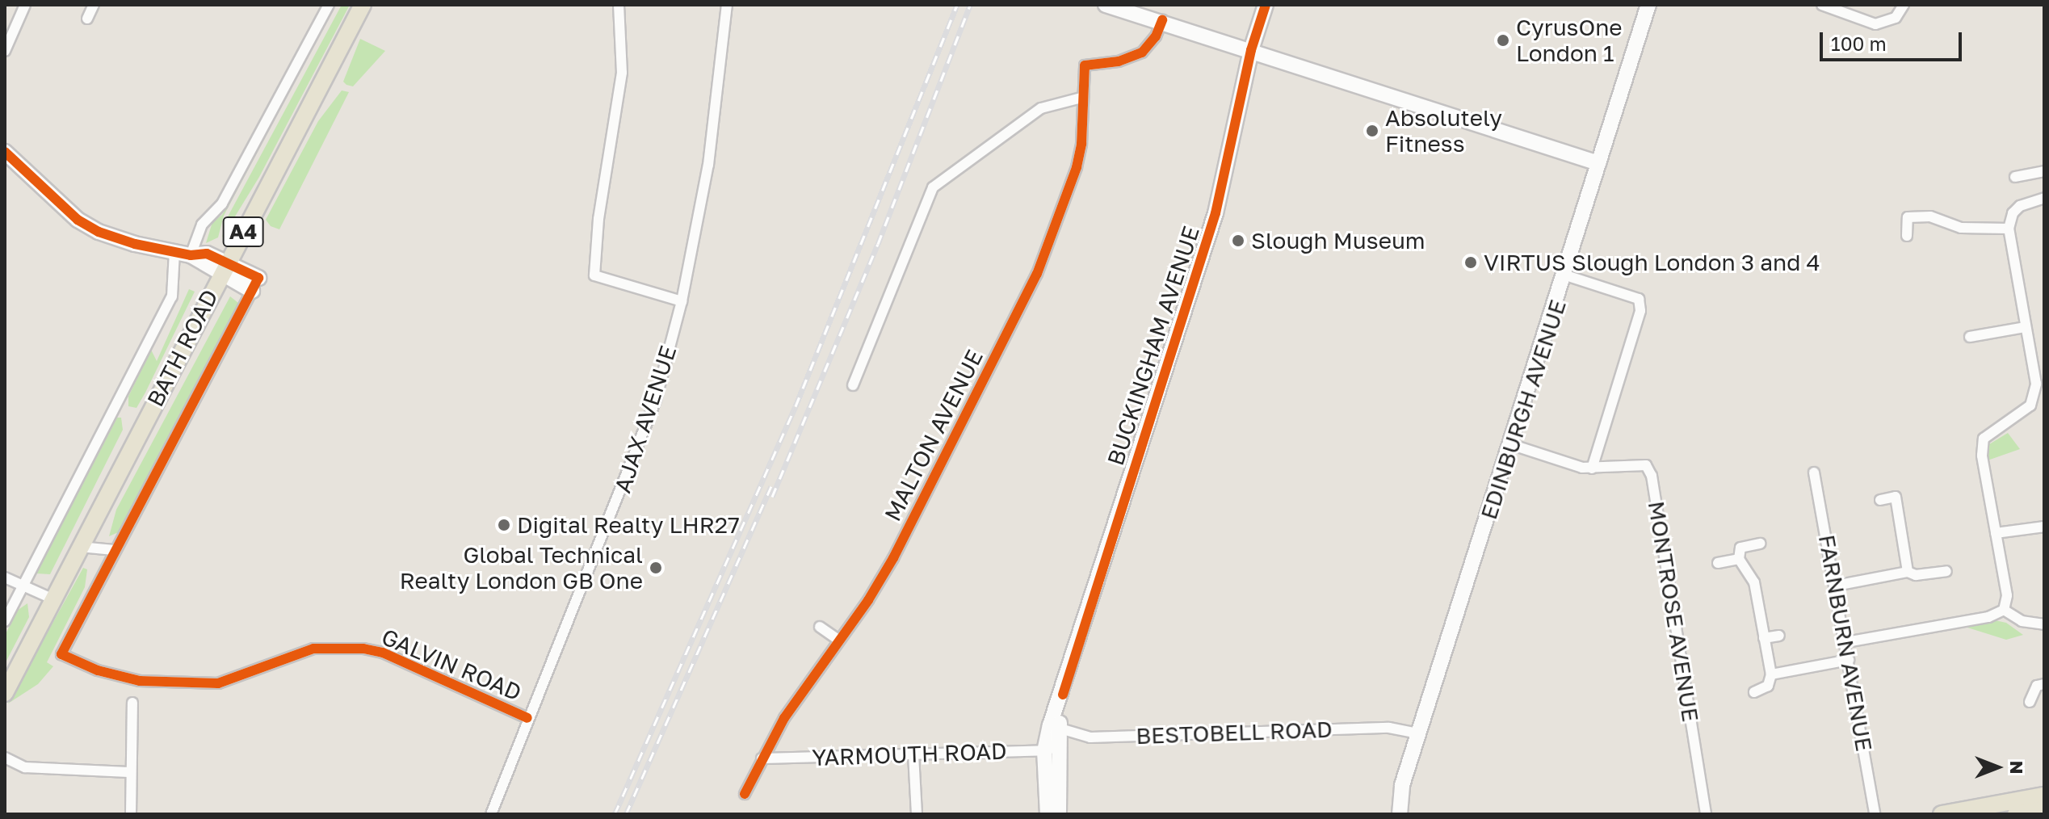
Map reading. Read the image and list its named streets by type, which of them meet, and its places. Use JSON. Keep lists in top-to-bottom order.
{
  "streets": {
    "main road": ["A4", "BATH ROAD"],
    "street": [
      "BUCKINGHAM AVENUE",
      "EDINBURGH AVENUE",
      "AJAX AVENUE",
      "MALTON AVENUE",
      "MONTROSE AVENUE",
      "FARNBURN AVENUE",
      "GALVIN ROAD",
      "BESTOBELL ROAD",
      "YARMOUTH ROAD"
    ]
  },
  "crossings": [
    ["BUCKINGHAM AVENUE", "BESTOBELL ROAD"],
    ["BUCKINGHAM AVENUE", "YARMOUTH ROAD"],
    ["EDINBURGH AVENUE", "MONTROSE AVENUE"],
    ["EDINBURGH AVENUE", "BESTOBELL ROAD"],
    ["AJAX AVENUE", "GALVIN ROAD"],
    ["MALTON AVENUE", "YARMOUTH ROAD"]
  ],
  "places": [
    "CyrusOne London 1",
    "Absolutely Fitness",
    "Slough Museum",
    "VIRTUS Slough London 3 and 4",
    "Digital Realty LHR27",
    "Global Technical Realty London GB One"
  ],
  "scale_bar": "100 m",
  "north": "right"
}
